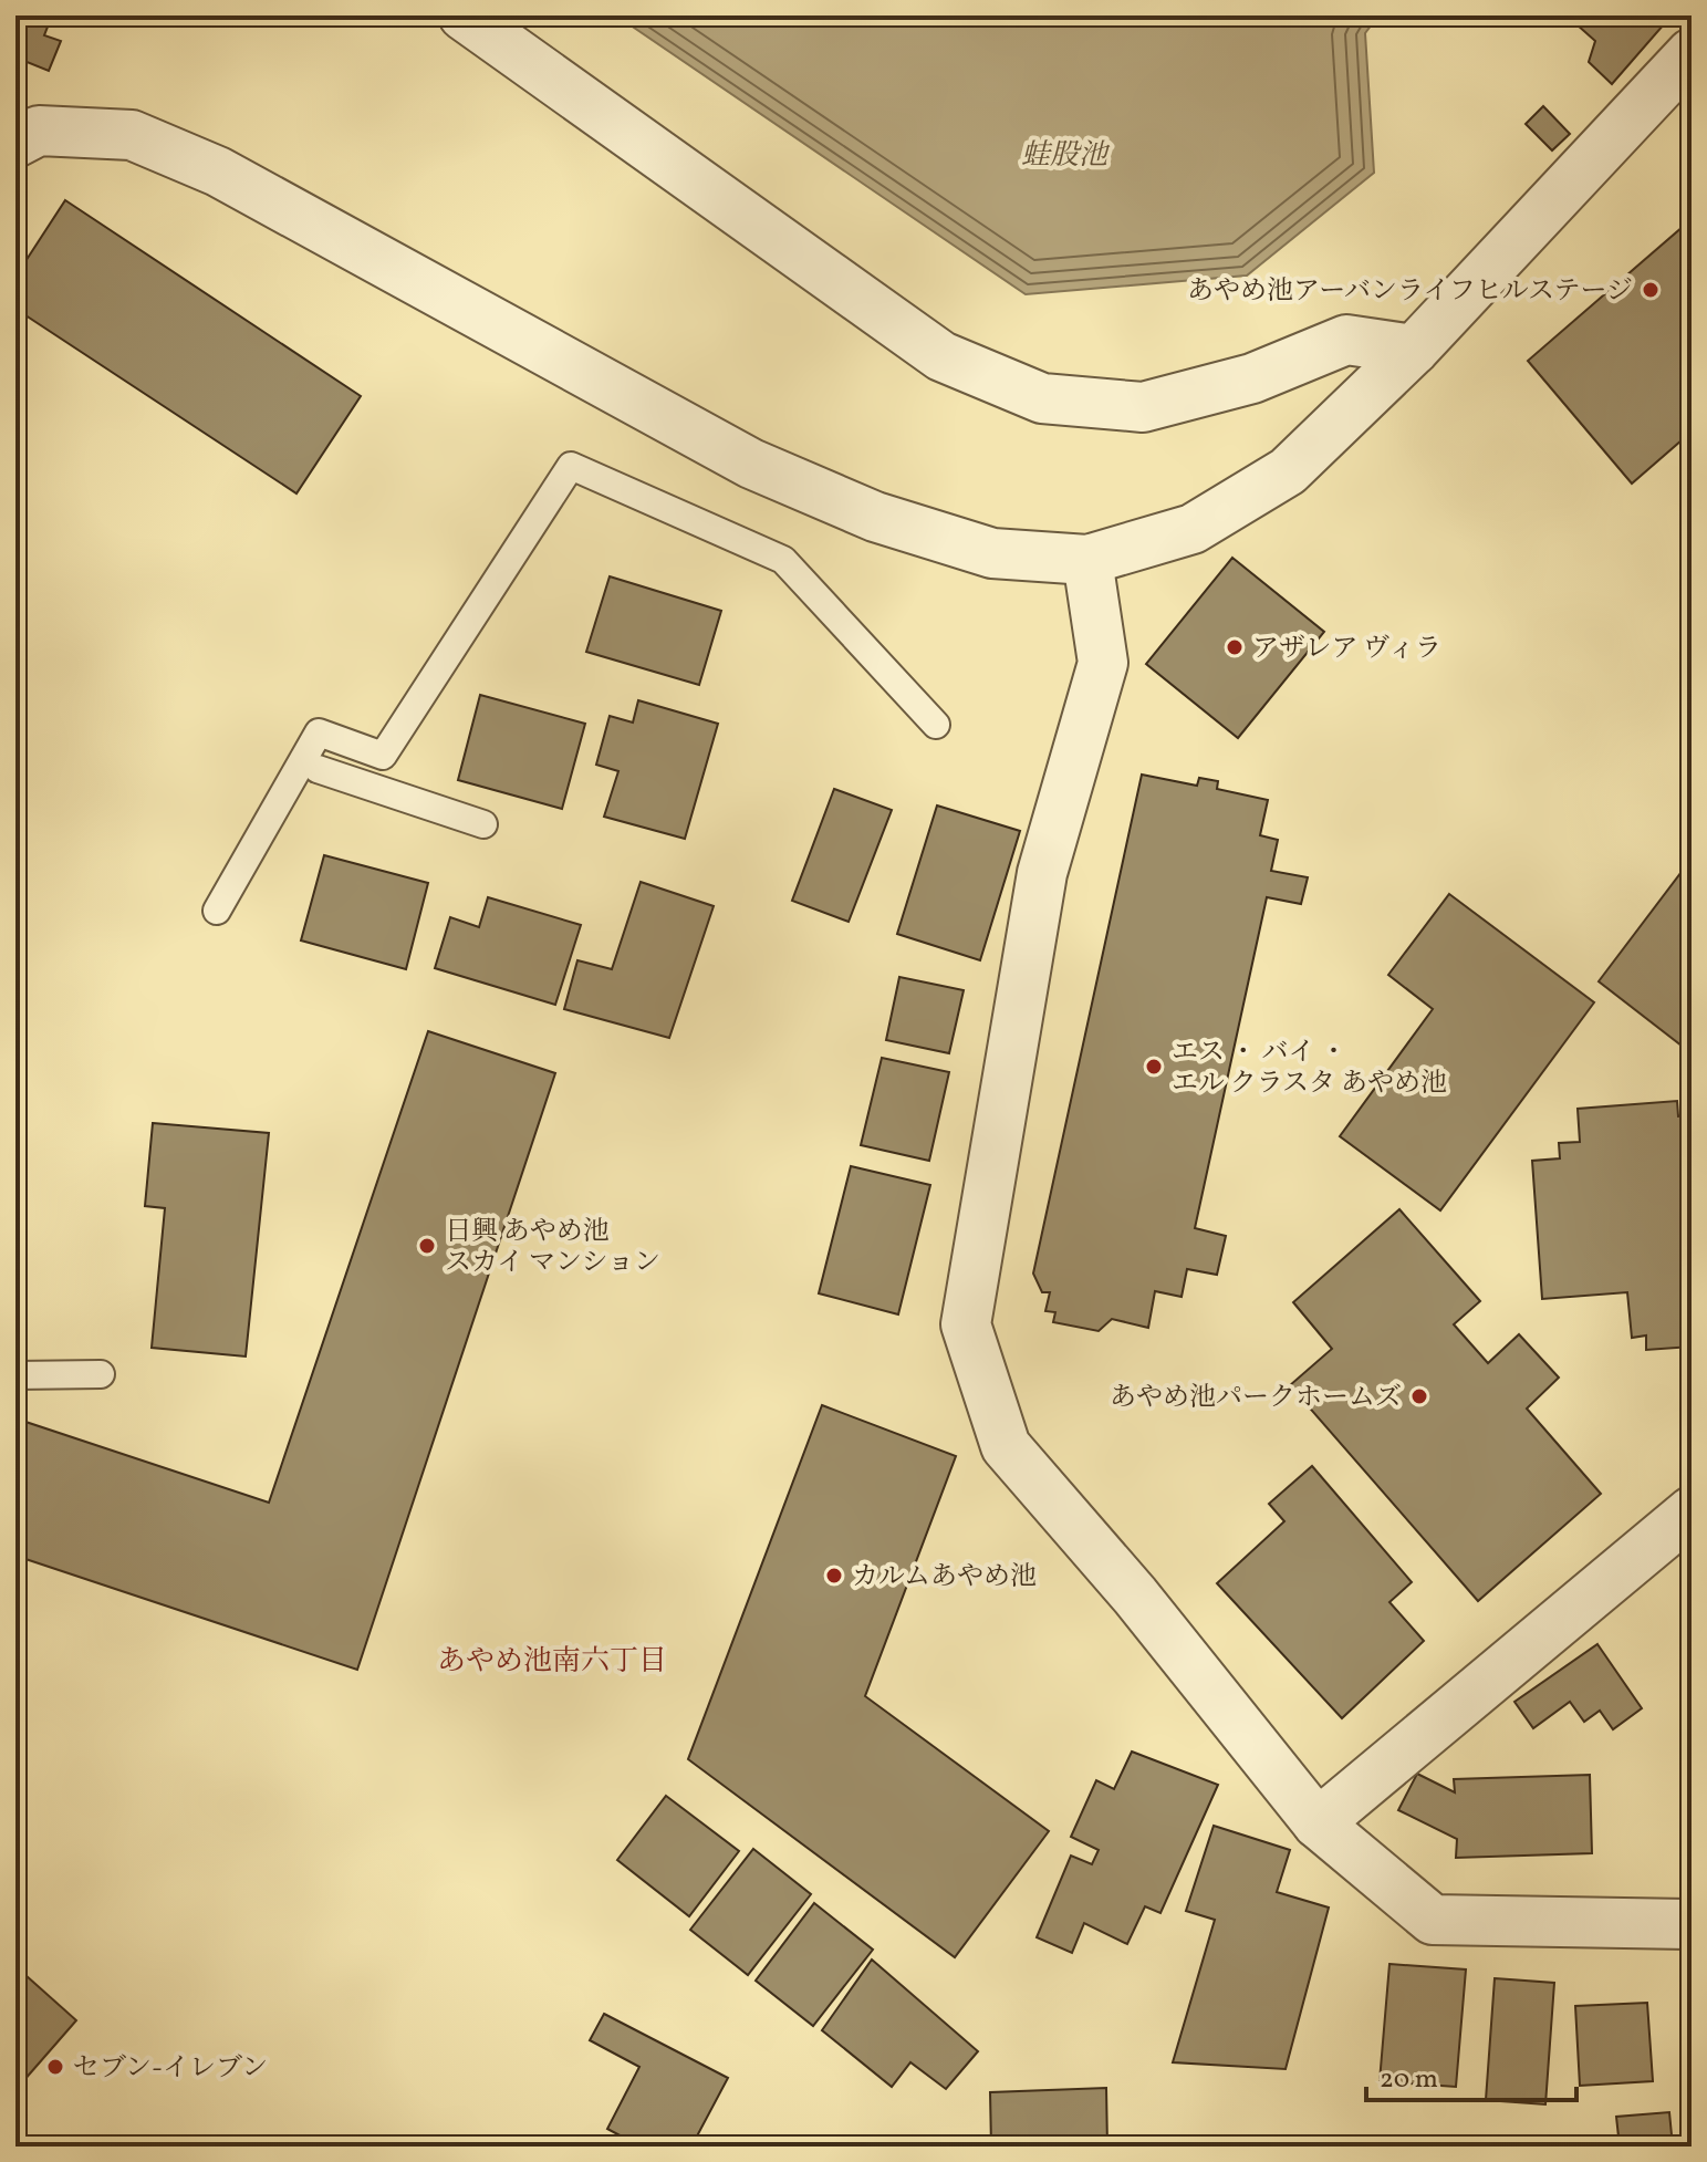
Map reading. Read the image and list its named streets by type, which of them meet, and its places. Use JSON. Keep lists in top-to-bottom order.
{
  "districts": ["あやめ池南六丁目"],
  "water": ["蛙股池"],
  "places": [
    "あやめ池アーバンライフヒルステージ",
    "アザレア ヴィラ",
    "エス ・ バイ ・ エル クラスタ あやめ池",
    "日興 あやめ池 スカイ マンション",
    "あやめ池パークホームズ",
    "カルムあやめ池",
    "セブン-イレブン"
  ],
  "scale_bar": "20 m"
}
